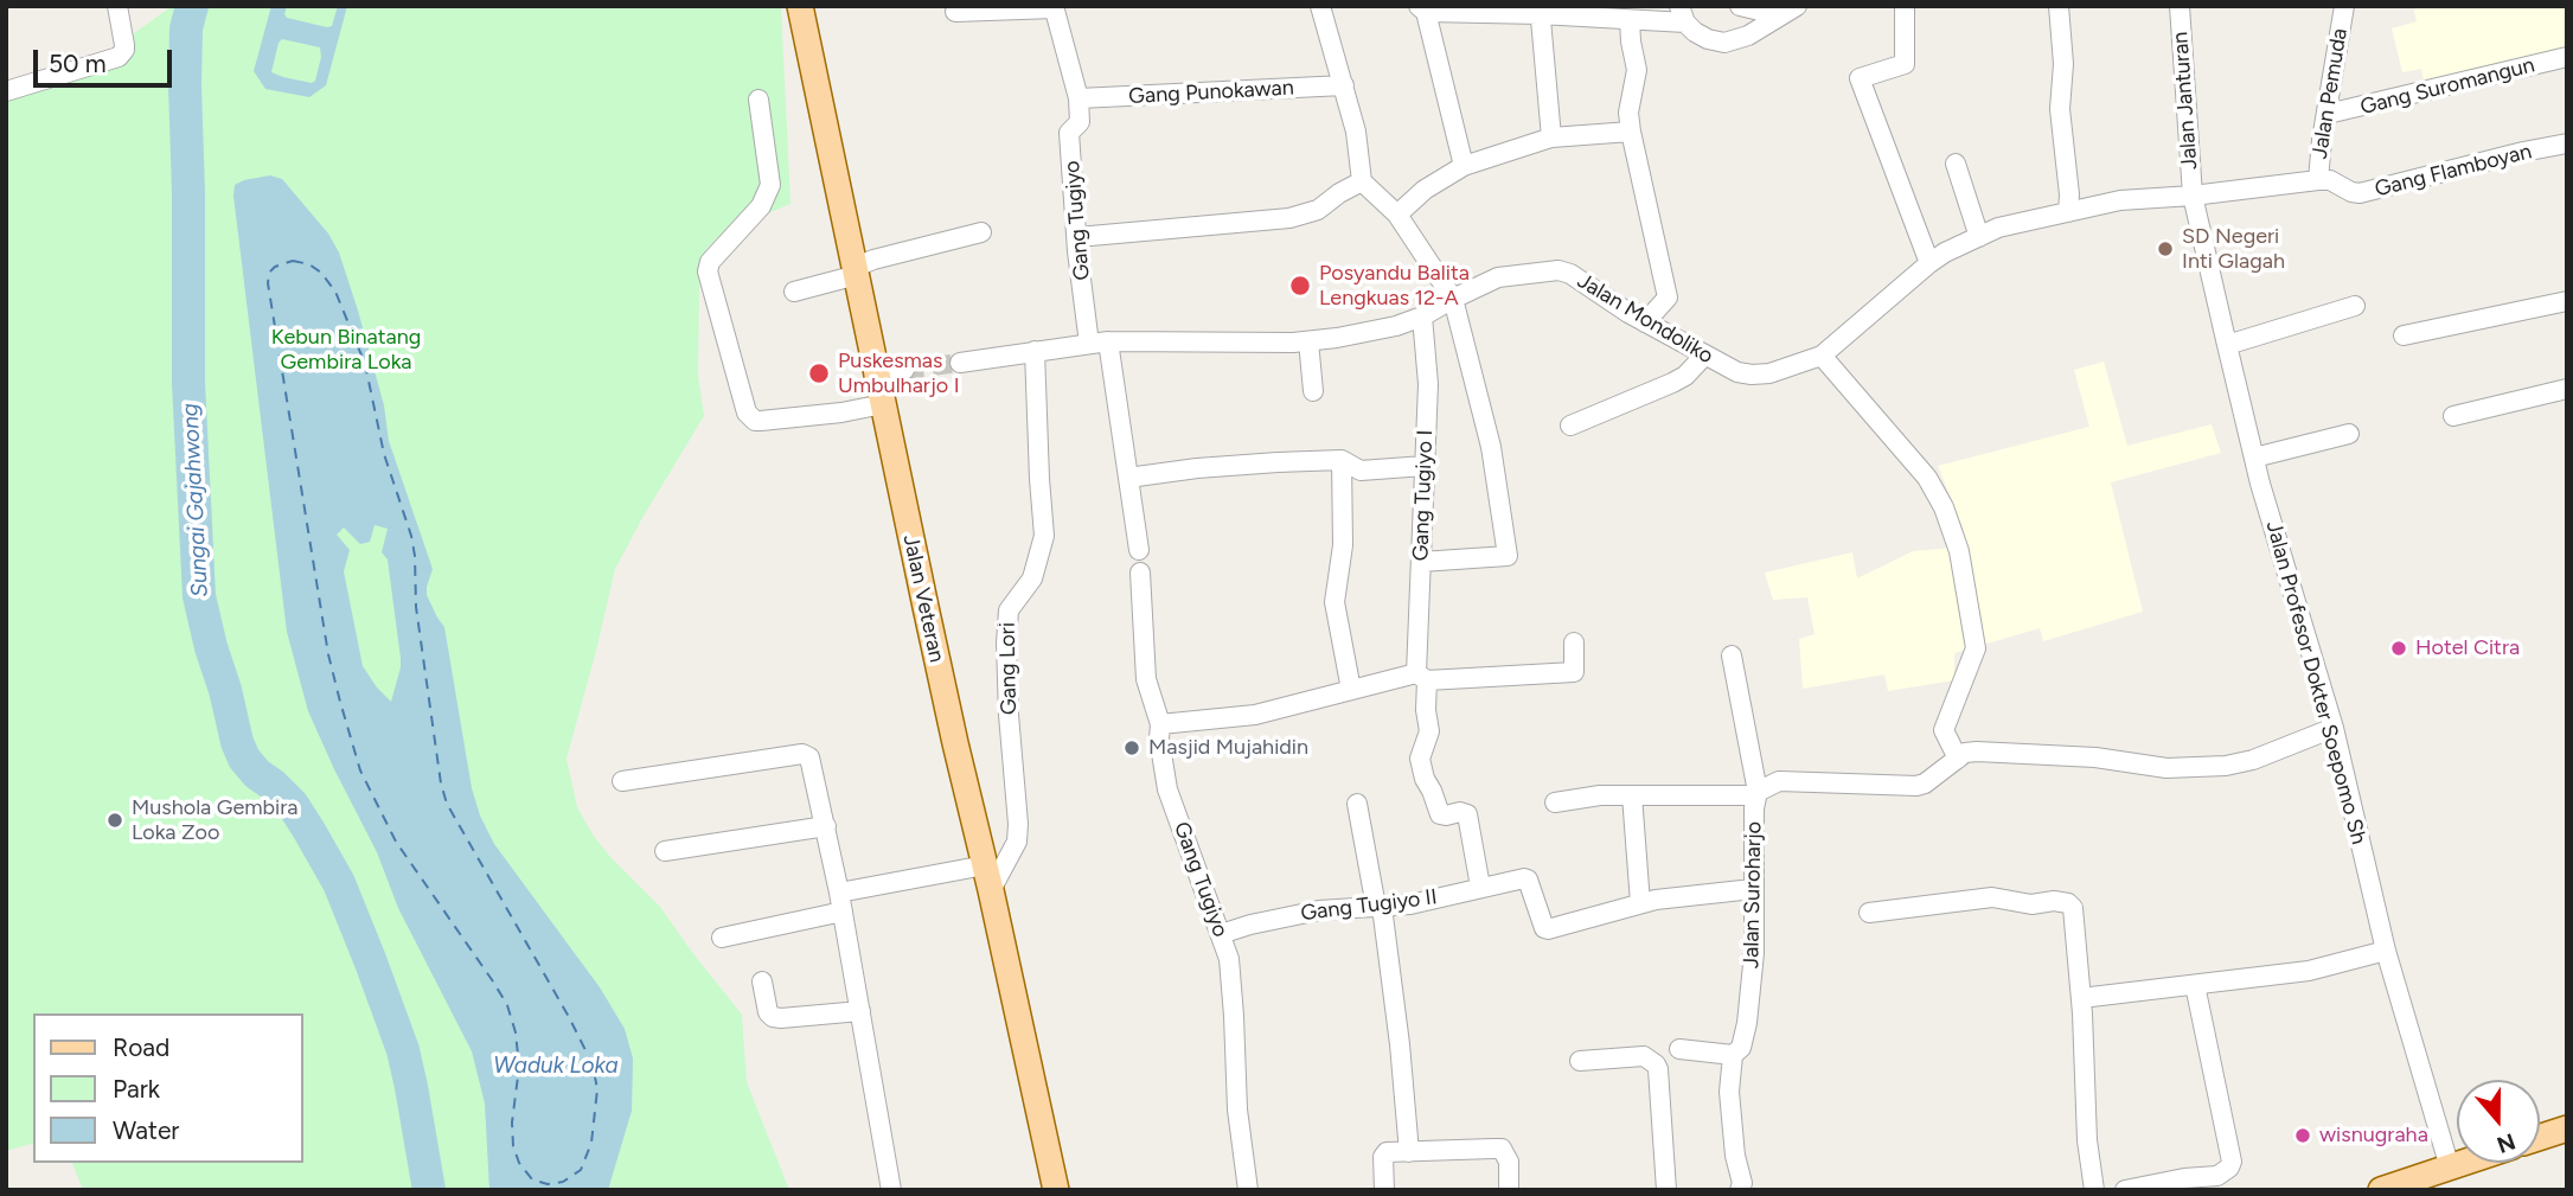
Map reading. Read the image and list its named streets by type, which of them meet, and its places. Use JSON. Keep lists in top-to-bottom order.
{
  "streets": {
    "main road": ["Jalan Veteran"],
    "street": [
      "Gang Suromangun",
      "Gang Punokawan",
      "Jalan Pemuda",
      "Jalan Janturan",
      "Gang Flamboyan",
      "Gang Tugiyo",
      "Jalan Mondoliko",
      "Gang Tugiyo I",
      "Gang Lori",
      "Jalan Profesor Dokter Soepomo Sh",
      "Jalan Suroharjo",
      "Gang Tugiyo II"
    ]
  },
  "crossings": [
    ["Gang Suromangun", "Jalan Pemuda"],
    ["Gang Punokawan", "Gang Tugiyo"],
    ["Jalan Pemuda", "Gang Flamboyan"],
    ["Jalan Janturan", "Gang Flamboyan"],
    ["Jalan Janturan", "Jalan Mondoliko"],
    ["Jalan Janturan", "Jalan Profesor Dokter Soepomo Sh"],
    ["Gang Flamboyan", "Jalan Mondoliko"],
    ["Gang Flamboyan", "Jalan Profesor Dokter Soepomo Sh"],
    ["Gang Tugiyo", "Jalan Mondoliko"],
    ["Gang Tugiyo", "Gang Tugiyo II"],
    ["Jalan Mondoliko", "Gang Tugiyo I"],
    ["Jalan Mondoliko", "Gang Lori"],
    ["Jalan Mondoliko", "Jalan Profesor Dokter Soepomo Sh"],
    ["Gang Tugiyo I", "Gang Tugiyo II"],
    ["Jalan Veteran", "Gang Lori"],
    ["Jalan Profesor Dokter Soepomo Sh", "Jalan Suroharjo"]
  ],
  "water": ["Sungai Gajahwong", "Waduk Loka"],
  "parks": ["Kebun Binatang Gembira Loka"],
  "places": [
    "SD Negeri Inti Glagah",
    "Posyandu Balita Lengkuas 12-A",
    "Puskesmas Umbulharjo I",
    "Hotel Citra",
    "Masjid Mujahidin",
    "Mushola Gembira Loka Zoo",
    "wisnugraha"
  ],
  "legend": ["Road", "Park", "Water"],
  "scale_bar": "50 m",
  "north": "bottom"
}
